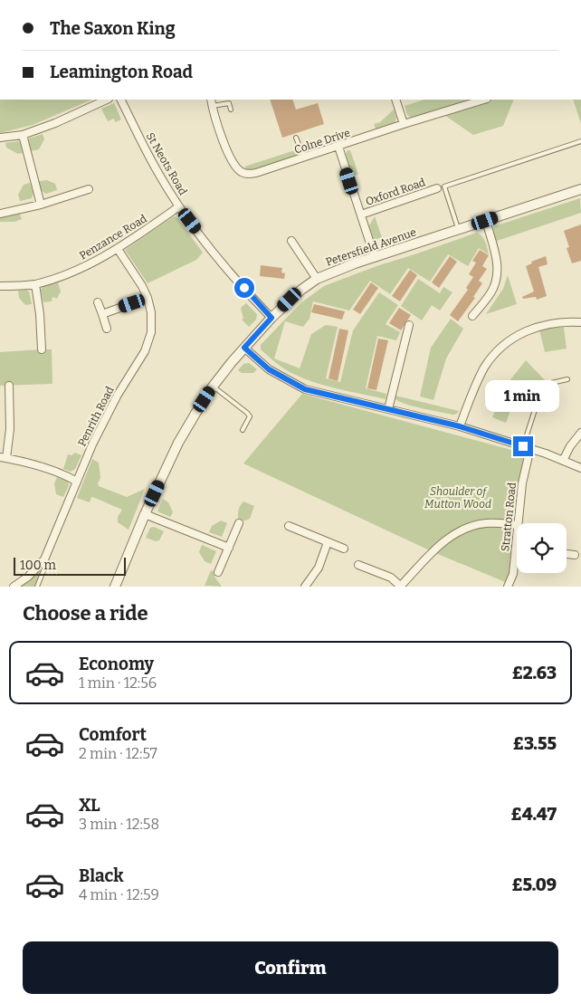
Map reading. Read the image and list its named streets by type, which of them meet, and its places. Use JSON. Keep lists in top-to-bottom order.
{
  "streets": {
    "street": [
      "Colne Drive",
      "St Neots Road",
      "Oxford Road",
      "Penzance Road",
      "Petersfield Avenue",
      "Penrith Road",
      "Stratton Road"
    ]
  },
  "crossings": [
    ["Colne Drive", "Oxford Road"],
    ["St Neots Road", "Penzance Road"],
    ["St Neots Road", "Petersfield Avenue"],
    ["Oxford Road", "Petersfield Avenue"],
    ["Penzance Road", "Penrith Road"]
  ],
  "parks": ["Shoulder of Mutton Wood"],
  "scale_bar": "100 m",
  "page": {
    "banner": ["The Saxon King", "Leamington Road"],
    "bubble": "1 min",
    "scale": "100 m",
    "heading": "Choose a ride",
    "list": [
      {
        "name": "Economy",
        "note": "1 min · 12:56",
        "value": "£2.63"
      },
      {
        "name": "Comfort",
        "note": "2 min · 12:57",
        "value": "£3.55"
      },
      {
        "name": "XL",
        "note": "3 min · 12:58",
        "value": "£4.47"
      },
      {
        "name": "Black",
        "note": "4 min · 12:59",
        "value": "£5.09"
      }
    ],
    "buttons": "Confirm"
  }
}
